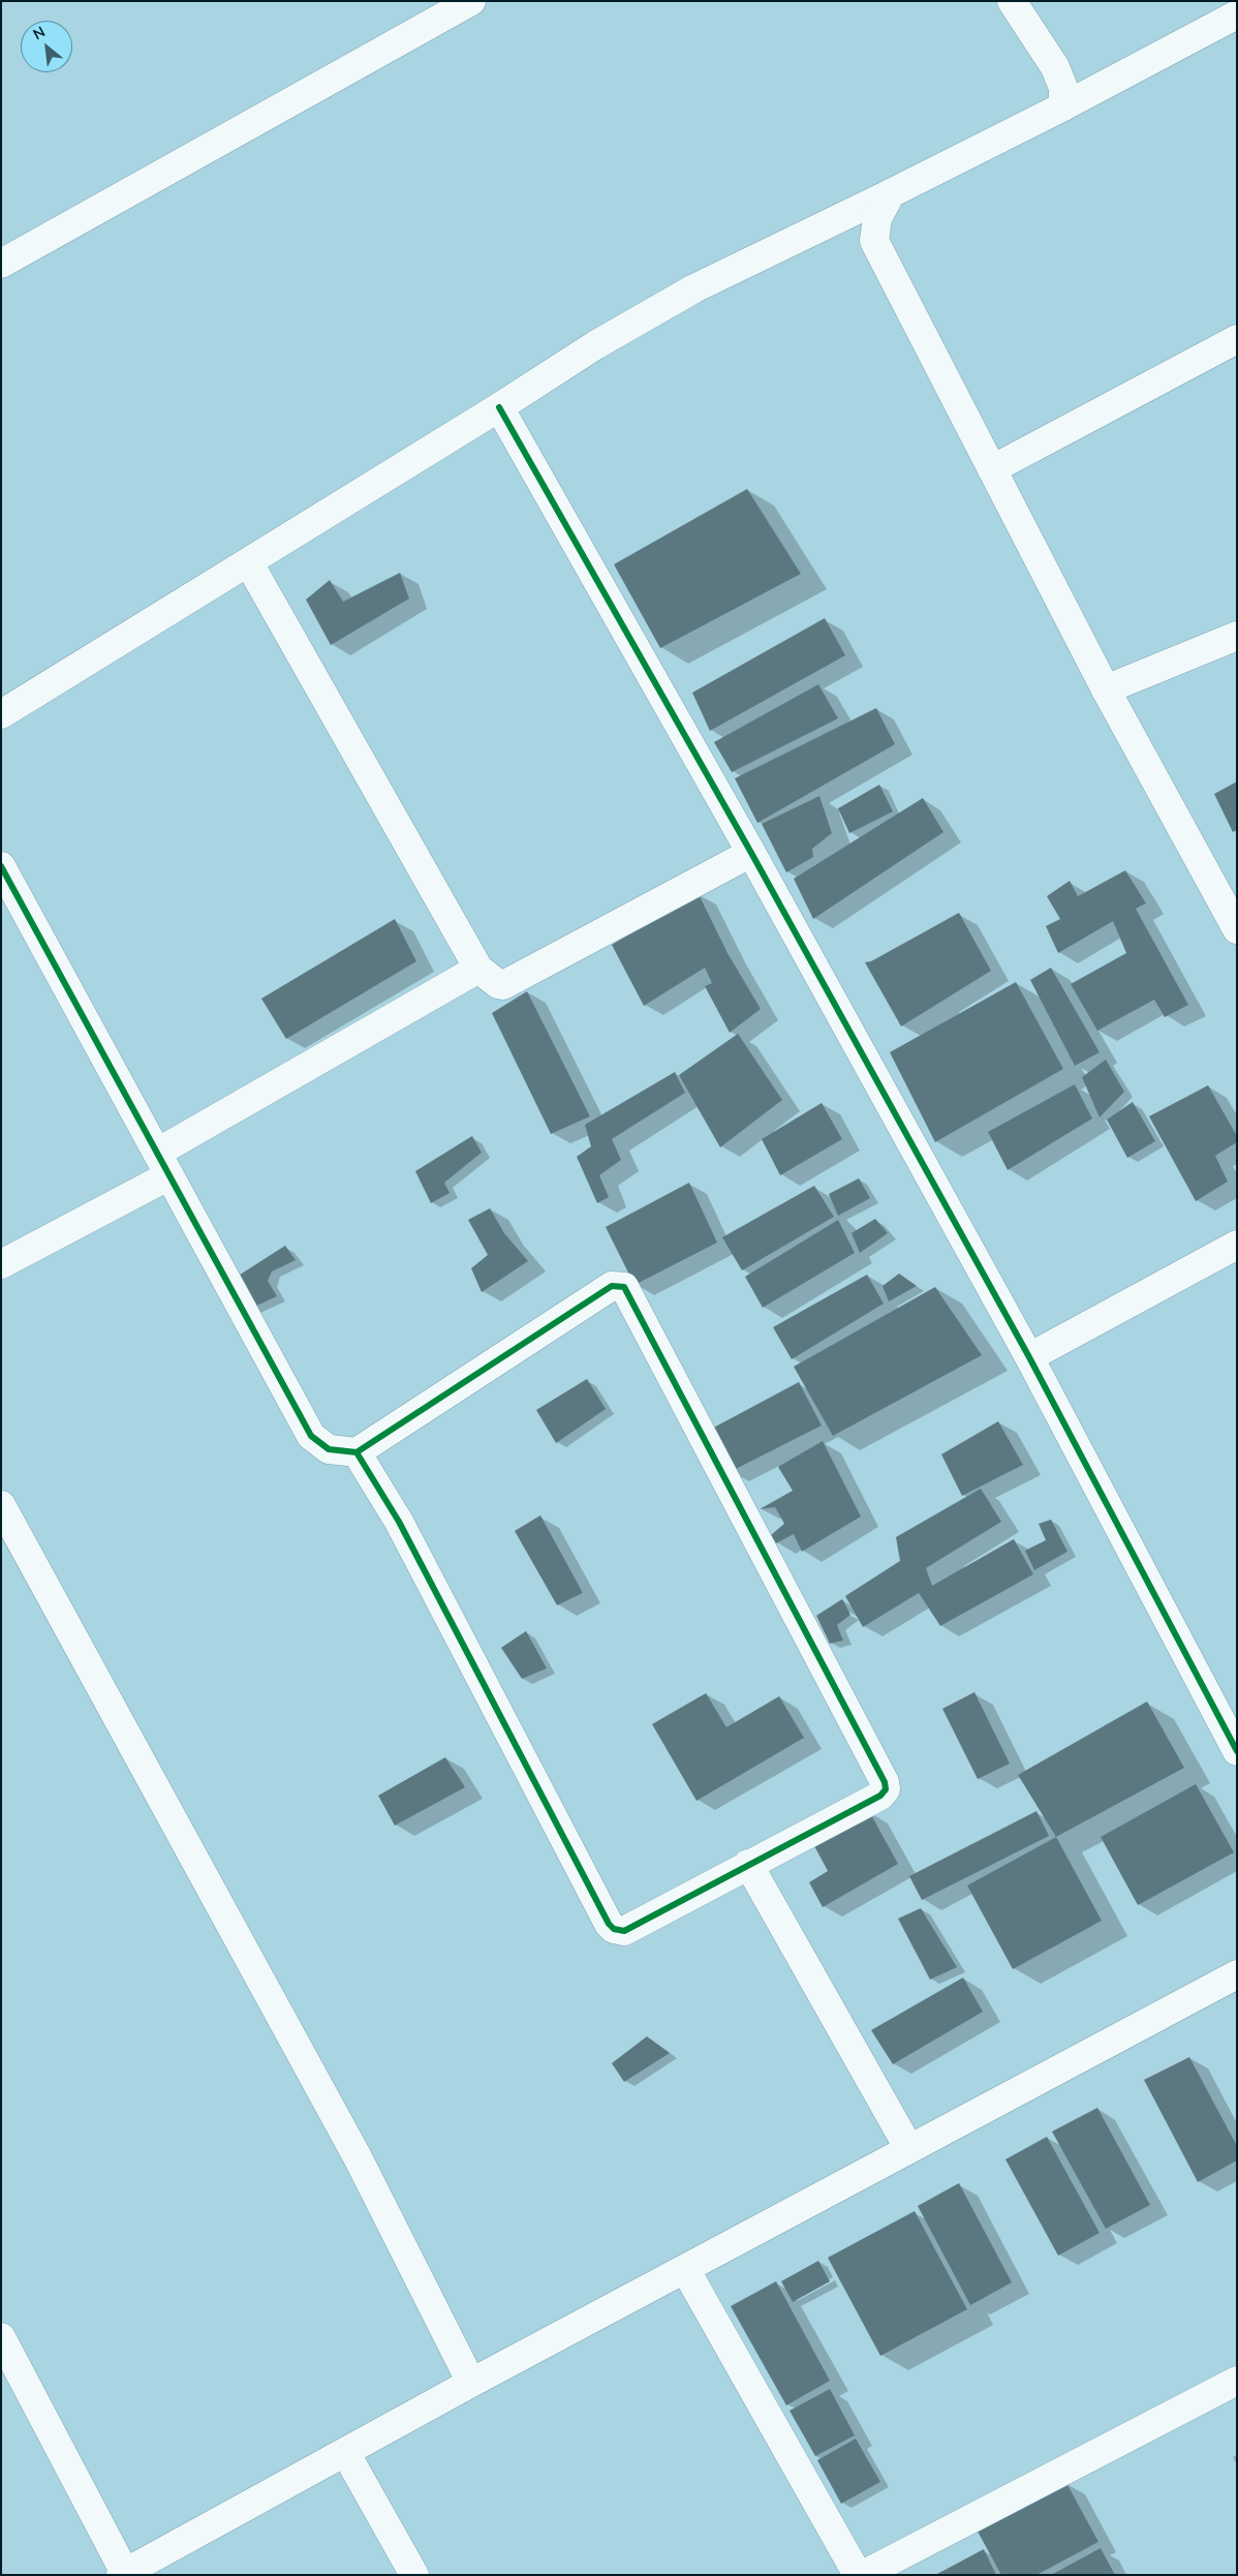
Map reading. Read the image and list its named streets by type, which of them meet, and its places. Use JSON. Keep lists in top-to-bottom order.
{
  "north": "top left"
}
